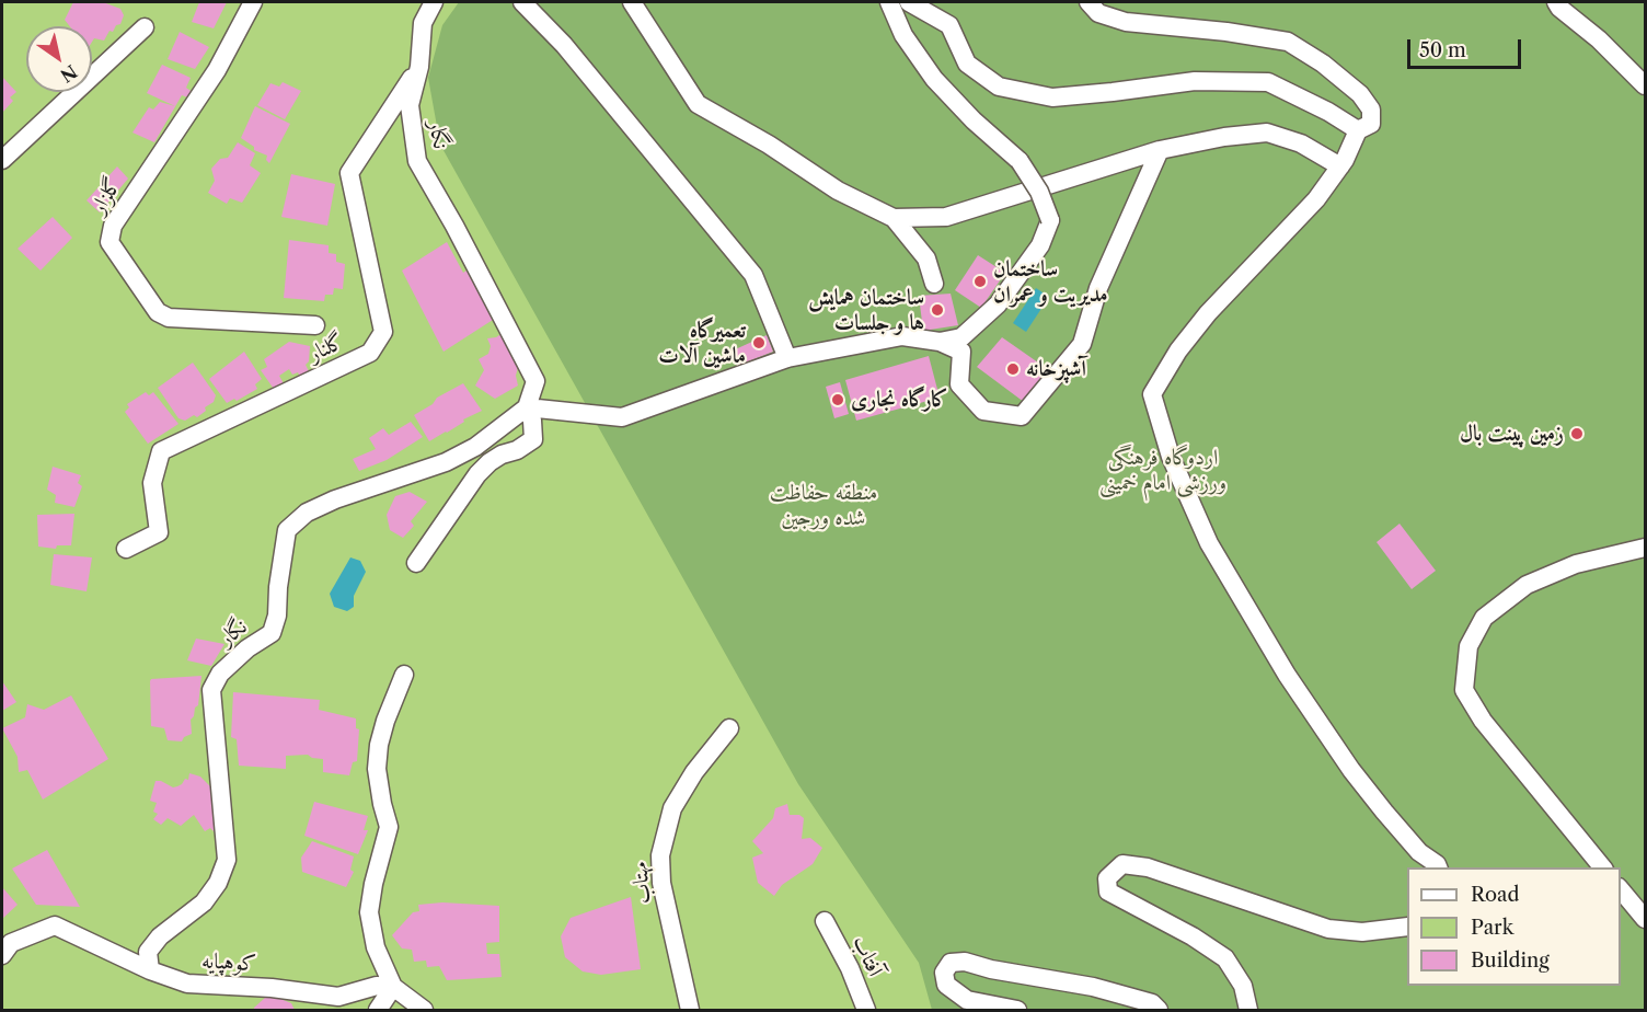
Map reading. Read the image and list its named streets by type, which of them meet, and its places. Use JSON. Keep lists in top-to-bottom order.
{
  "streets": {
    "street": [
      "نگار",
      "گلزار",
      "گلنار",
      "مهتاب",
      "آفتاب",
      "کوهپایه"
    ]
  },
  "crossings": [
    ["نگار", "گلنار"],
    ["نگار", "کوهپایه"]
  ],
  "parks": ["اردوگاه فرهنگی ورزشی امام خمینی", "منطقه حفاظت شده ورجین"],
  "places": [
    "ساختمان مدیریت و عمران",
    "ساختمان همایش ها و جلسات",
    "تعمیرگاه ماشین آلات",
    "آشپزخانه",
    "کارگاه نجاری",
    "زمین پینت بال"
  ],
  "legend": ["Road", "Park", "Building"],
  "scale_bar": "50 m",
  "north": "bottom right"
}
